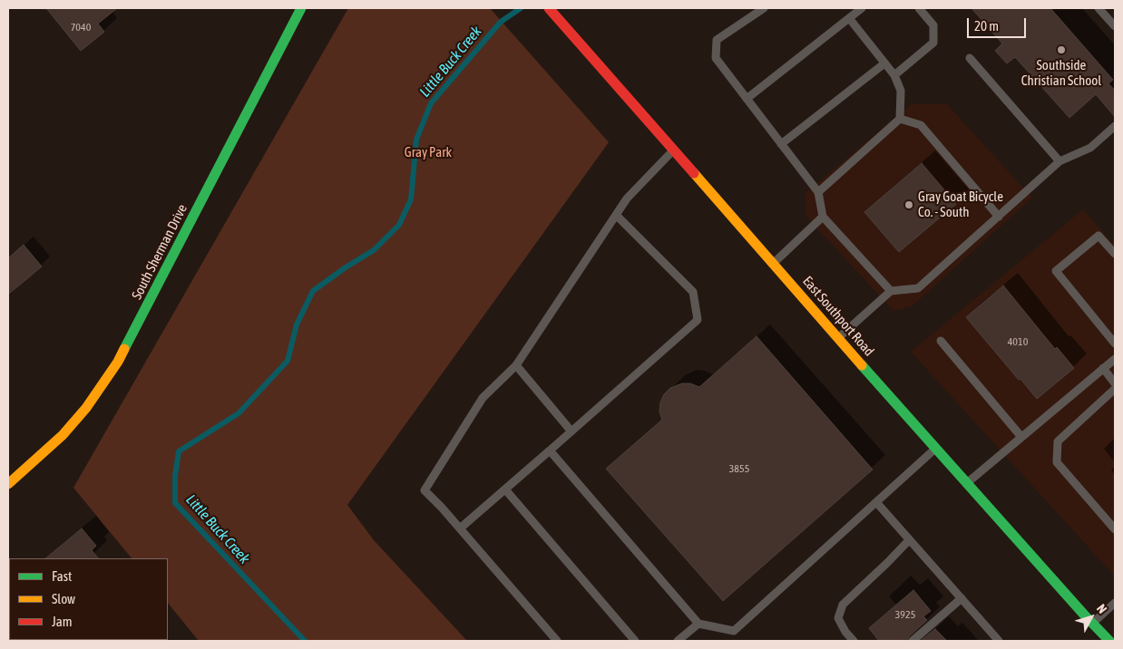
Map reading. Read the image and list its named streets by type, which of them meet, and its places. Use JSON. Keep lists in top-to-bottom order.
{
  "streets": {
    "main road": ["South Sherman Drive", "East Southport Road"]
  },
  "water": ["Little Buck Creek"],
  "parks": ["Gray Park"],
  "places": ["Southside Christian School", "Gray Goat Bicycle Co. - South"],
  "house_numbers": [
    "7040",
    "4010",
    "3855",
    "3925"
  ],
  "legend": ["Fast", "Slow", "Jam"],
  "scale_bar": "20 m",
  "north": "top right"
}
